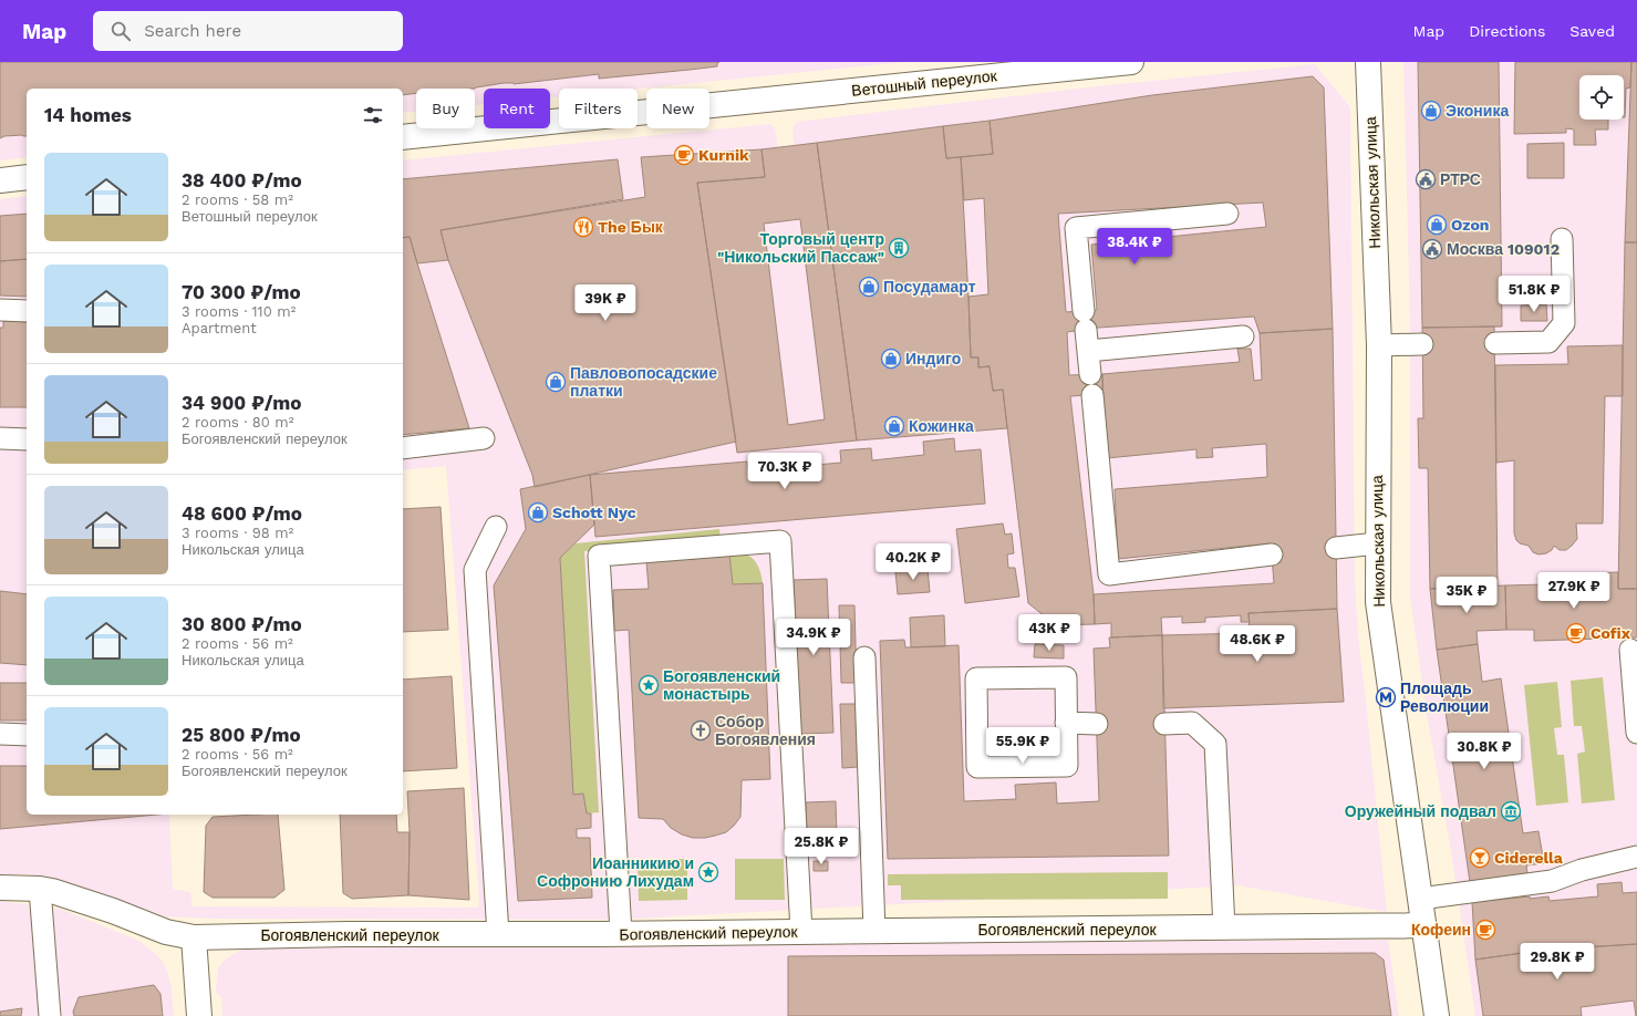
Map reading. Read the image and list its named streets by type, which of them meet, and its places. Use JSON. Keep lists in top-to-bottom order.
{
  "streets": {
    "street": ["Ветошный переулок", "Никольская улица", "Богоявленский переулок"]
  },
  "crossings": [
    ["Никольская улица", "Богоявленский переулок"]
  ],
  "places": {
    "shop": [
      "Эконика",
      "Ozon",
      "Посудамарт",
      "Индиго",
      "Павловопосадские платки",
      "Кожинка",
      "Schott Nyc"
    ],
    "cafe": ["Kurnik", "Cofix", "Кофеин"],
    "public building": ["РТРС", "Москва 109012"],
    "restaurant": ["The Бык"],
    "building": ["Торговый центр \"Никольский Пассаж\""],
    "place": ["Богоявленский монастырь", "Иоанникию и Софронию Лихудам"],
    "metro station": ["Площадь Революции"],
    "church": ["Собор Богоявления"],
    "museum": ["Оружейный подвал"],
    "bar": ["Ciderella"]
  },
  "page": {
    "header": "Map",
    "search": "Search here",
    "nav": ["Map", "Directions", "Saved"],
    "chip": [
      "Buy",
      "Rent",
      "Filters",
      "New"
    ],
    "heading": "14 homes",
    "list": [
      {
        "name": "38 400 ₽/mo",
        "note": "2 rooms · 58 m² · Ветошный переулок"
      },
      {
        "name": "70 300 ₽/mo",
        "note": "3 rooms · 110 m² · Apartment"
      },
      {
        "name": "34 900 ₽/mo",
        "note": "2 rooms · 80 m² · Богоявленский переулок"
      },
      {
        "name": "48 600 ₽/mo",
        "note": "3 rooms · 98 m² · Никольская улица"
      },
      {
        "name": "30 800 ₽/mo",
        "note": "2 rooms · 56 m² · Никольская улица"
      },
      {
        "name": "25 800 ₽/mo",
        "note": "2 rooms · 56 m² · Богоявленский переулок"
      }
    ],
    "price": [
      "38.4K ₽",
      "51.8K ₽",
      "39K ₽",
      "70.3K ₽",
      "40.2K ₽",
      "27.9K ₽",
      "35K ₽",
      "43K ₽",
      "34.9K ₽",
      "48.6K ₽",
      "55.9K ₽",
      "30.8K ₽",
      "25.8K ₽",
      "29.8K ₽"
    ]
  }
}
